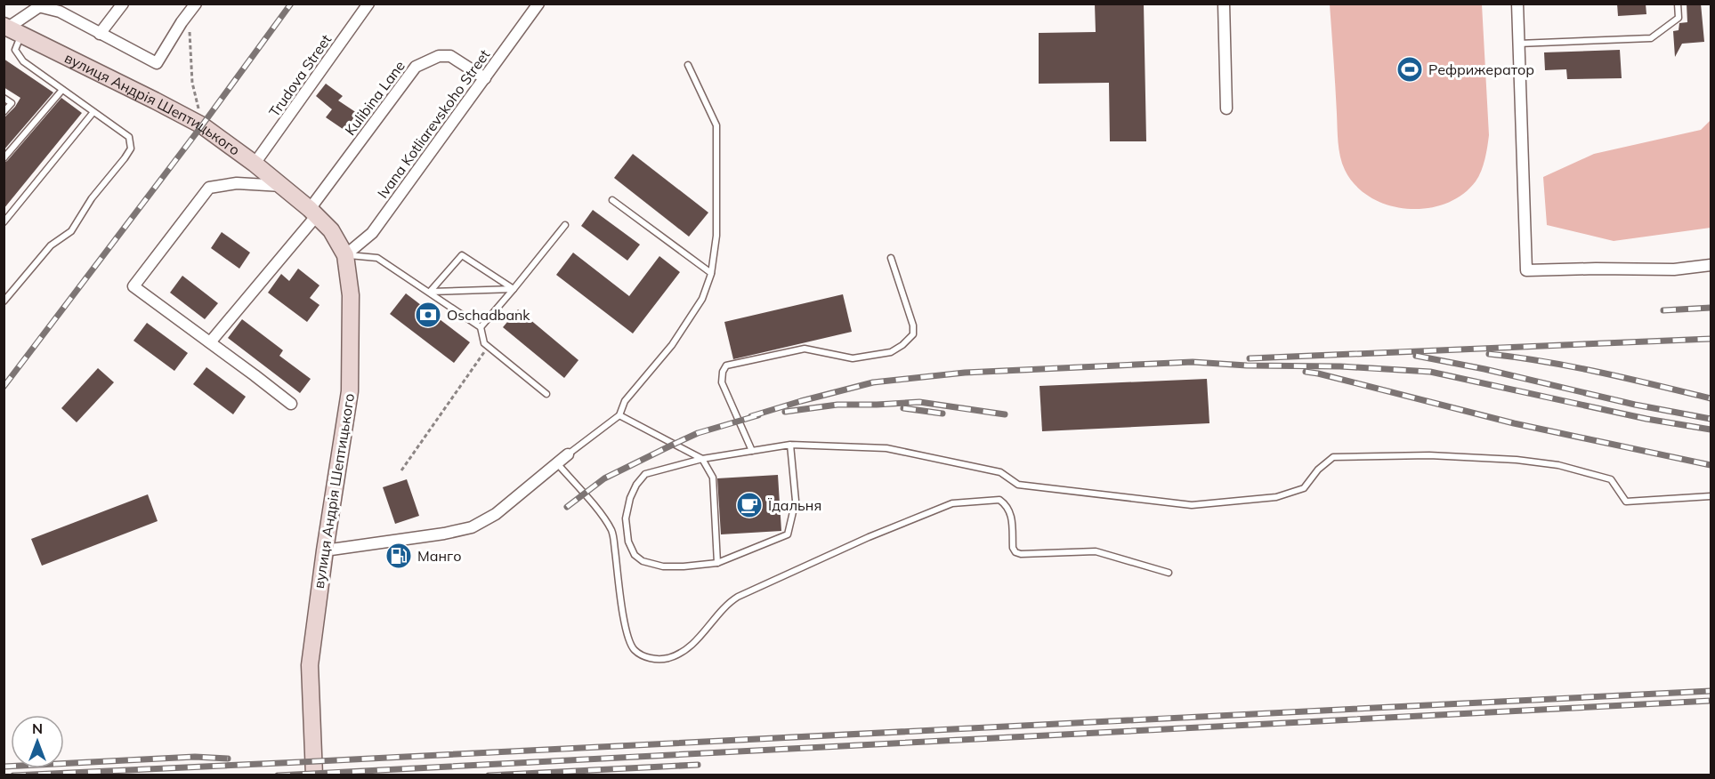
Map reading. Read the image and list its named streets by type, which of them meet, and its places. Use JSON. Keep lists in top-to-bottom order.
{
  "streets": {
    "main road": ["вулиця Андрія Шептицького"],
    "street": ["Trudova Street", "Kulibina Lane", "Ivana Kotliarevskoho Street"]
  },
  "crossings": [
    ["Trudova Street", "вулиця Андрія Шептицького"],
    ["Kulibina Lane", "вулиця Андрія Шептицького"],
    ["Kulibina Lane", "Ivana Kotliarevskoho Street"],
    ["вулиця Андрія Шептицького", "Ivana Kotliarevskoho Street"]
  ],
  "places": {
    "sports": ["Рефрижератор"],
    "bank": ["Oschadbank"],
    "cafe": ["Їдальня"],
    "fuel station": ["Манго"]
  },
  "north": "top"
}
